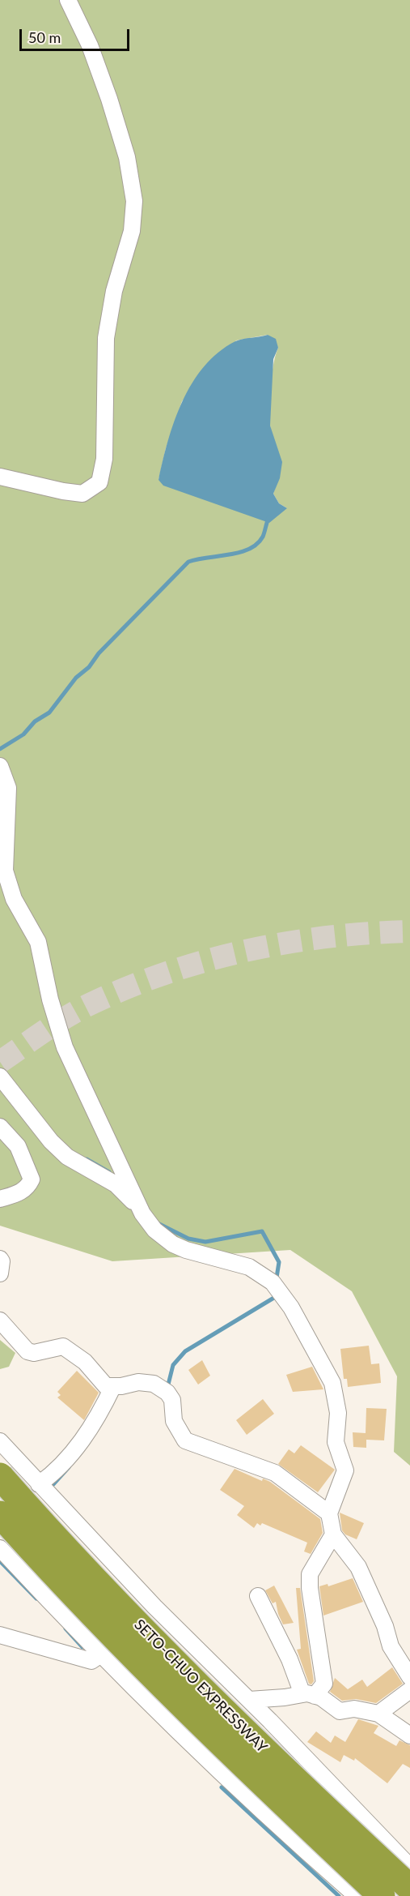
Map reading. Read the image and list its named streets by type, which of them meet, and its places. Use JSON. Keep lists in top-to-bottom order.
{
  "streets": {
    "highway": ["SETO-CHUO EXPRESSWAY"]
  },
  "scale_bar": "50 m"
}
